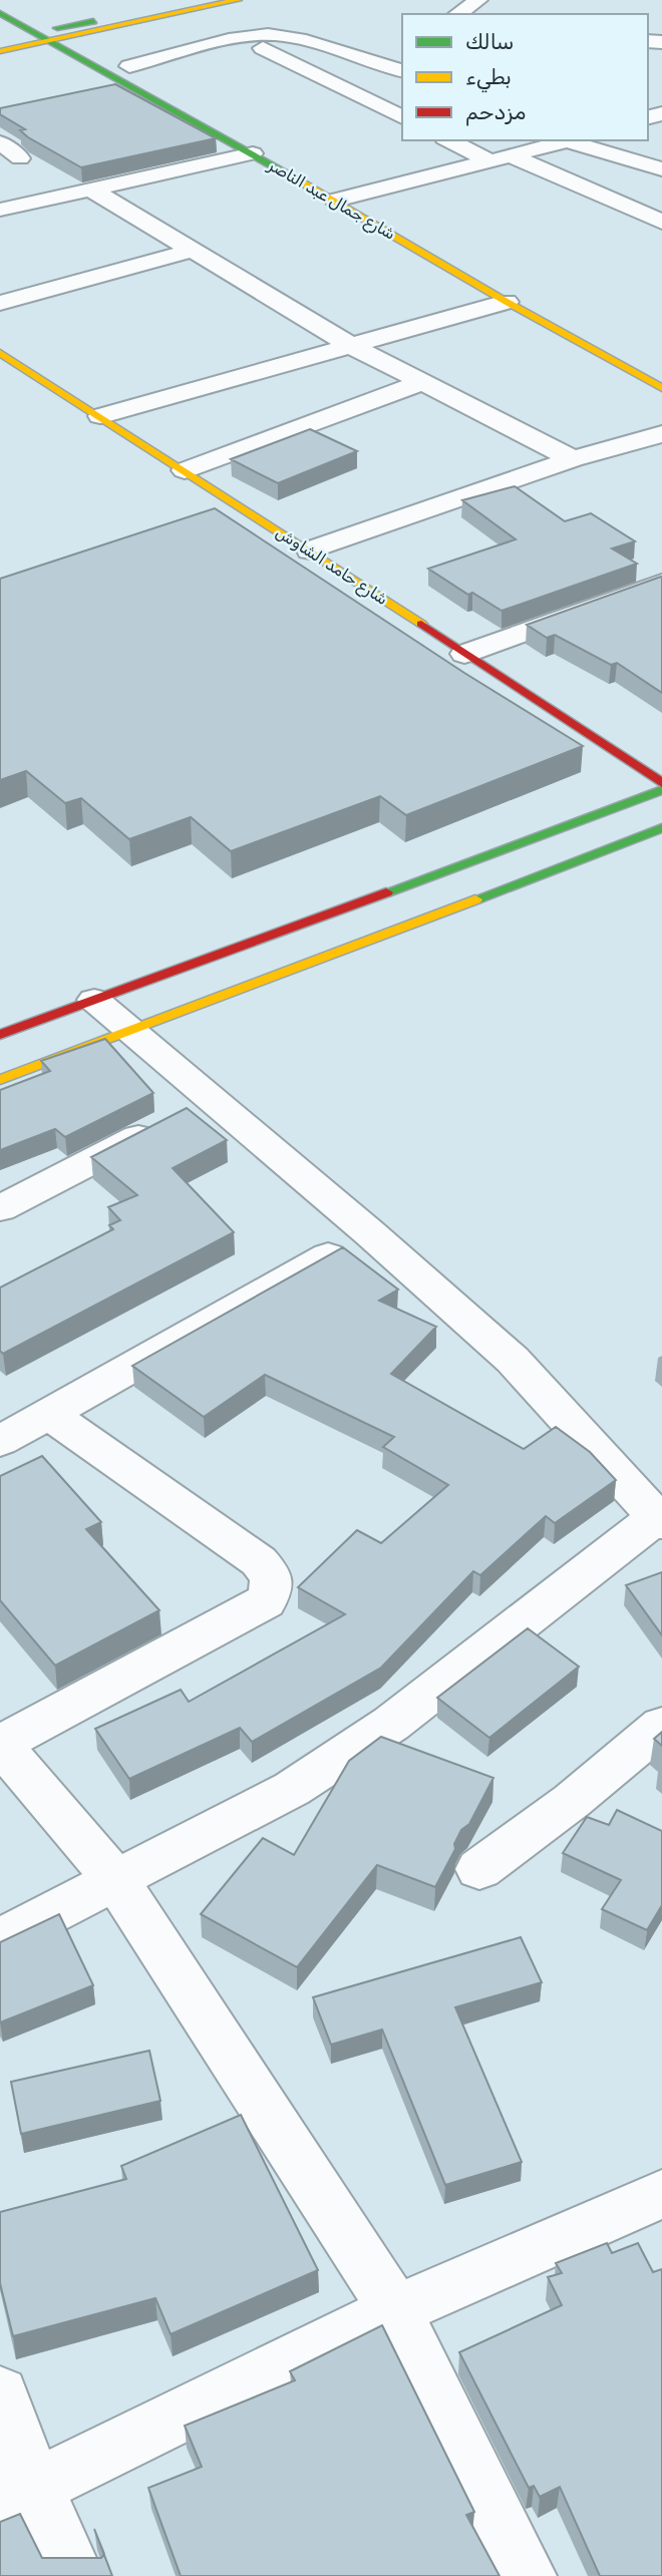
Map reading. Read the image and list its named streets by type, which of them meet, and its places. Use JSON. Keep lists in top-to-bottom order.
{
  "streets": {
    "main road": ["شارع جمال عبد الناصر", "شارع حامد الشاوش"]
  },
  "legend": ["سالك", "بطيء", "مزدحم"]
}
